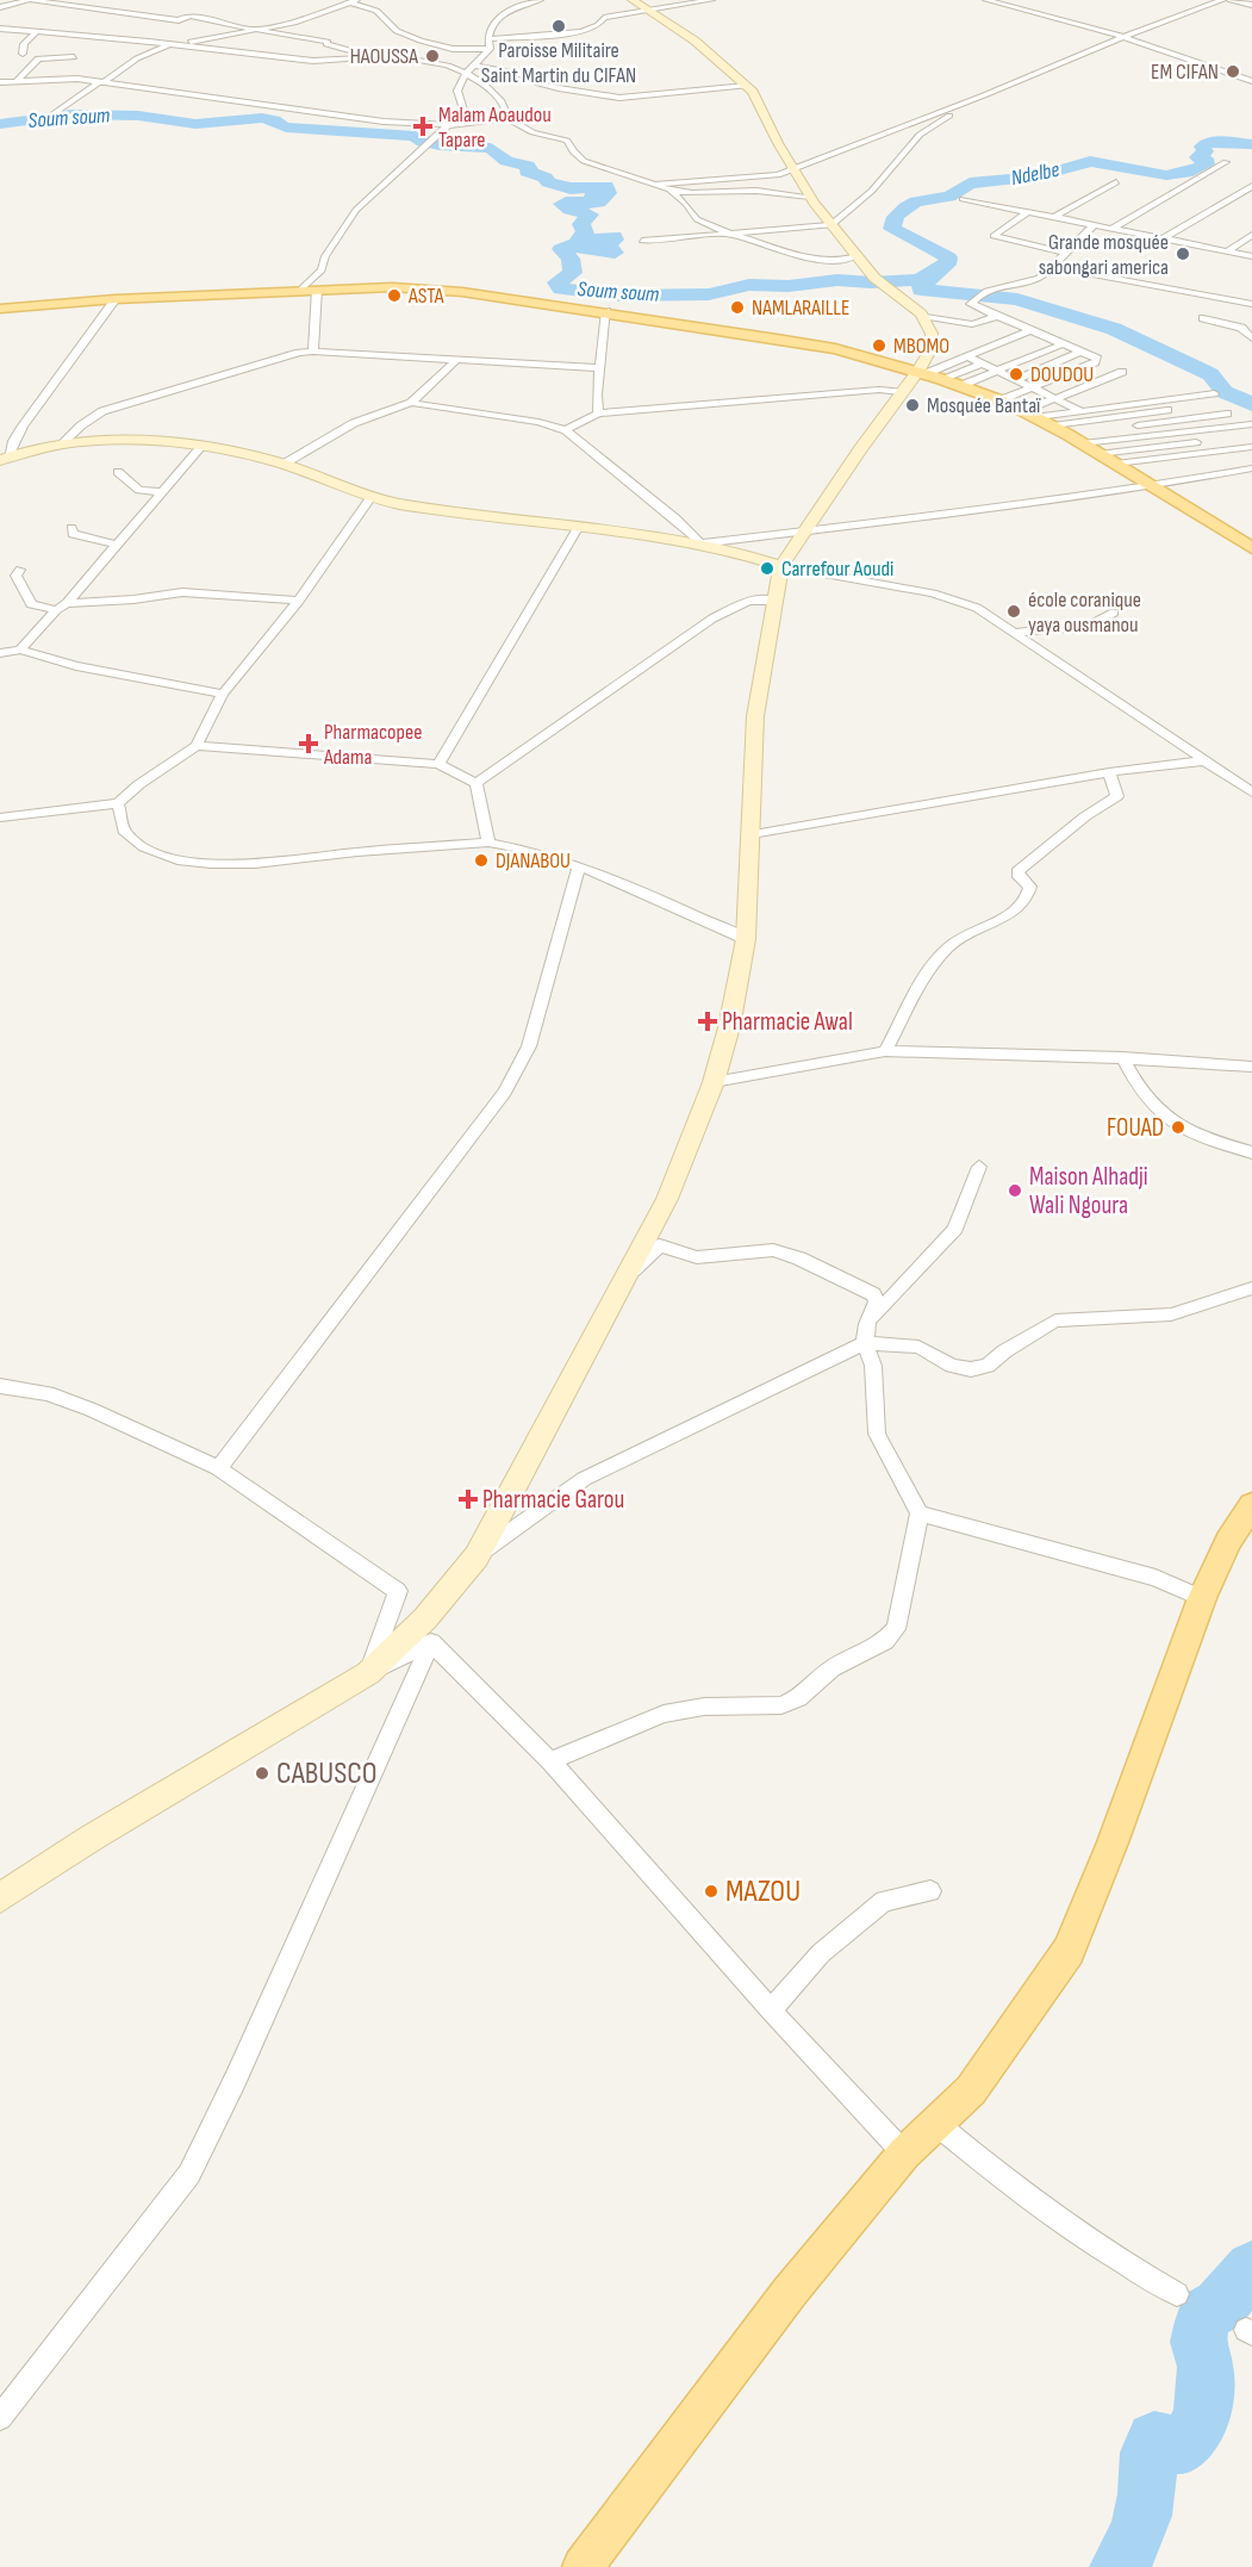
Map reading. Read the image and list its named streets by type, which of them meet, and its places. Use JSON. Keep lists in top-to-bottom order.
{
  "water": ["Soum soum", "Ndelbe"],
  "places": {
    "other": [
      "Paroisse Militaire Saint Martin du CIFAN",
      "HAOUSSA",
      "EM CIFAN",
      "Grande mosquée sabongari america",
      "ASTA",
      "NAMLARAILLE",
      "MBOMO",
      "DOUDOU",
      "Mosquée Bantaï",
      "Carrefour Aoudi",
      "école coranique yaya ousmanou",
      "DJANABOU",
      "FOUAD",
      "Maison Alhadji Wali Ngoura",
      "CABUSCO",
      "MAZOU"
    ],
    "health": [
      "Malam Aoaudou Tapare",
      "Pharmacopee Adama",
      "Pharmacie Awal",
      "Pharmacie Garou"
    ]
  }
}
